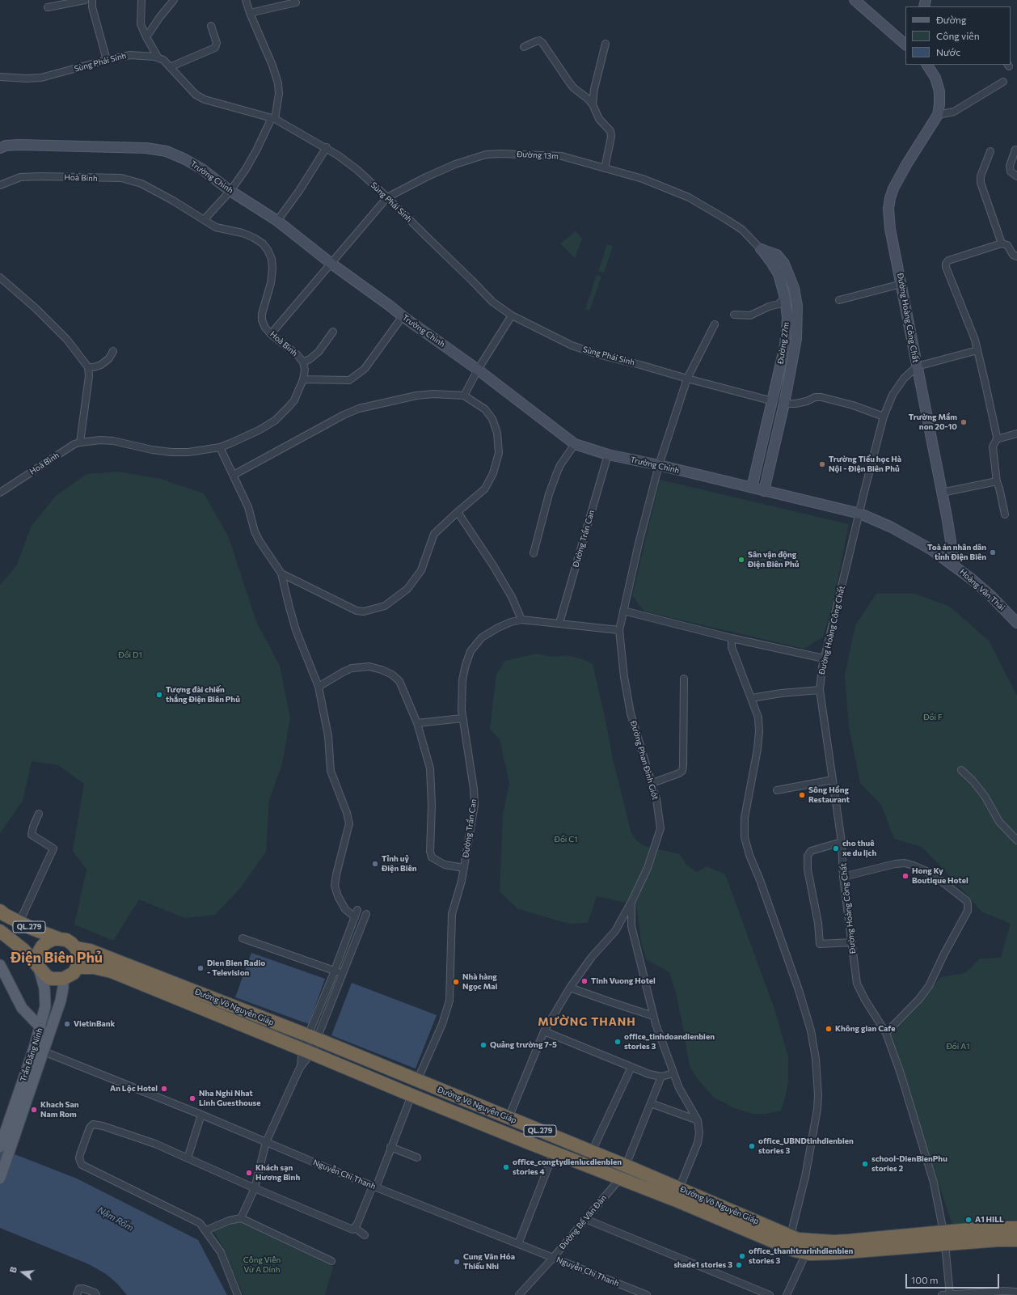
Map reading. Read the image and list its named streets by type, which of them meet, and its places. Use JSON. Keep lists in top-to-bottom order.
{
  "streets": {
    "highway": ["QL.279", "Đường Võ Nguyên Giáp"],
    "main road": ["Trần Đăng Ninh"],
    "street": [
      "Sùng Phái Sinh",
      "Đường 13m",
      "Trường Chinh",
      "Hoà Bình",
      "Đường Hoàng Công Chất",
      "Đường 27m",
      "Đường Trần Can",
      "Hoàng Văn Thái",
      "Đường Phan Đình Giót",
      "Nguyễn Chí Thanh",
      "Đường Bế Văn Đàn"
    ]
  },
  "crossings": [
    ["Sùng Phái Sinh", "Đường 13m"],
    ["Sùng Phái Sinh", "Đường 27m"],
    ["Sùng Phái Sinh", "Đường Phan Đình Giót"],
    ["Đường 13m", "Trường Chinh"],
    ["Đường 13m", "Hoà Bình"],
    ["Đường 13m", "Đường 27m"],
    ["Trường Chinh", "Đường Hoàng Công Chất"],
    ["Trường Chinh", "Đường 27m"],
    ["Trường Chinh", "Đường Trần Can"],
    ["Trường Chinh", "Hoàng Văn Thái"],
    ["Trường Chinh", "Đường Phan Đình Giót"],
    ["Đường Hoàng Công Chất", "Hoàng Văn Thái"],
    ["Đường Hoàng Công Chất", "Đường Võ Nguyên Giáp"],
    ["Đường Trần Can", "Đường Phan Đình Giót"],
    ["Đường Trần Can", "Đường Võ Nguyên Giáp"],
    ["Đường Phan Đình Giót", "Đường Võ Nguyên Giáp"],
    ["QL.279", "Đường Võ Nguyên Giáp"],
    ["QL.279", "Trần Đăng Ninh"],
    ["Đường Võ Nguyên Giáp", "Trần Đăng Ninh"],
    ["Đường Võ Nguyên Giáp", "Đường Bế Văn Đàn"],
    ["Trần Đăng Ninh", "Nguyễn Chí Thanh"],
    ["Nguyễn Chí Thanh", "Đường Bế Văn Đàn"]
  ],
  "districts": ["Điện Biên Phủ", "MƯỜNG THANH"],
  "water": ["Nậm Rốm"],
  "parks": [
    "Đồi D1",
    "Đồi F",
    "Đồi C1",
    "Đồi A1",
    "Công Viên Vừ A Dính"
  ],
  "places": [
    "Trường Mầm non 20-10",
    "Trường Tiểu học Hà Nội - Điện Biên Phủ",
    "Toà án nhân dân tỉnh Điện Biên",
    "Sân vận động Điện Biên Phủ",
    "Tượng đài chiến thắng Điện Biên Phủ",
    "Sông Hồng Restaurant",
    "cho thuê xe du lịch",
    "Tỉnh uỷ Điện Biên",
    "Hong Ky Boutique Hotel",
    "Dien Bien Radio - Television",
    "Tinh Vuong Hotel",
    "Nhà hàng Ngọc Mai",
    "VietinBank",
    "Không gian Cafe",
    "office_tinhdoandienbien stories 3",
    "Quảng trường 7-5",
    "An Lộc Hotel",
    "Nha Nghi Nhat Linh Guesthouse",
    "Khach San Nam Rom",
    "office_UBNDtinhdienbien stories 3",
    "school-DienBienPhu stories 2",
    "office_congtydienlucdienbien stories 4",
    "Khách sạn Hương Bình",
    "A1 HILL",
    "office_thanhtrarinhdienbien stories 3",
    "Cung Văn Hóa Thiếu Nhi",
    "shade1 stories 3"
  ],
  "legend": ["Đường", "Công viên", "Nước"],
  "scale_bar": "100 m",
  "north": "left"
}
